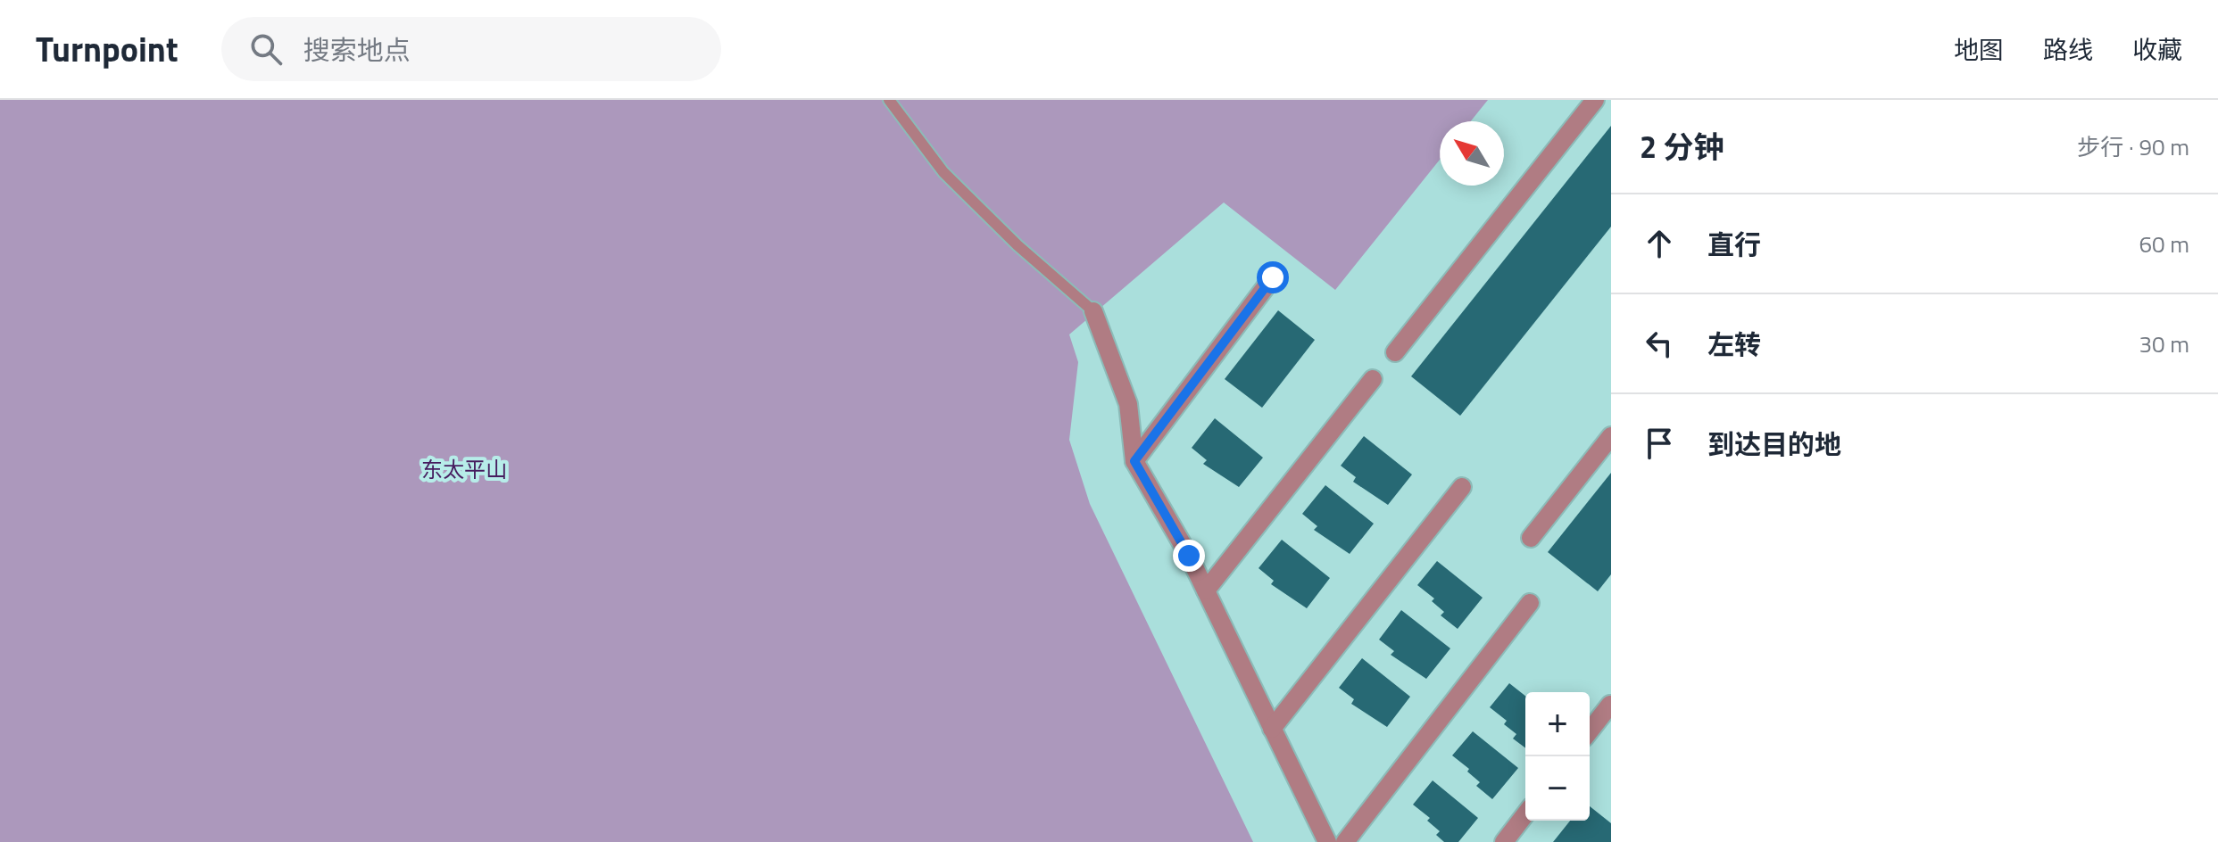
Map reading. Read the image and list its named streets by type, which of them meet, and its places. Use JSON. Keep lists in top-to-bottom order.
{
  "parks": ["东太平山"],
  "north": "top left",
  "page": {
    "header": "Turnpoint",
    "search": "搜索地点",
    "nav": ["地图", "路线", "收藏"],
    "heading": ["2 分钟", "步行 · 90 m"],
    "list": [
      ["直行", "60 m"],
      ["左转", "30 m"],
      "到达目的地"
    ],
    "map_buttons": ["+", "−"]
  }
}
